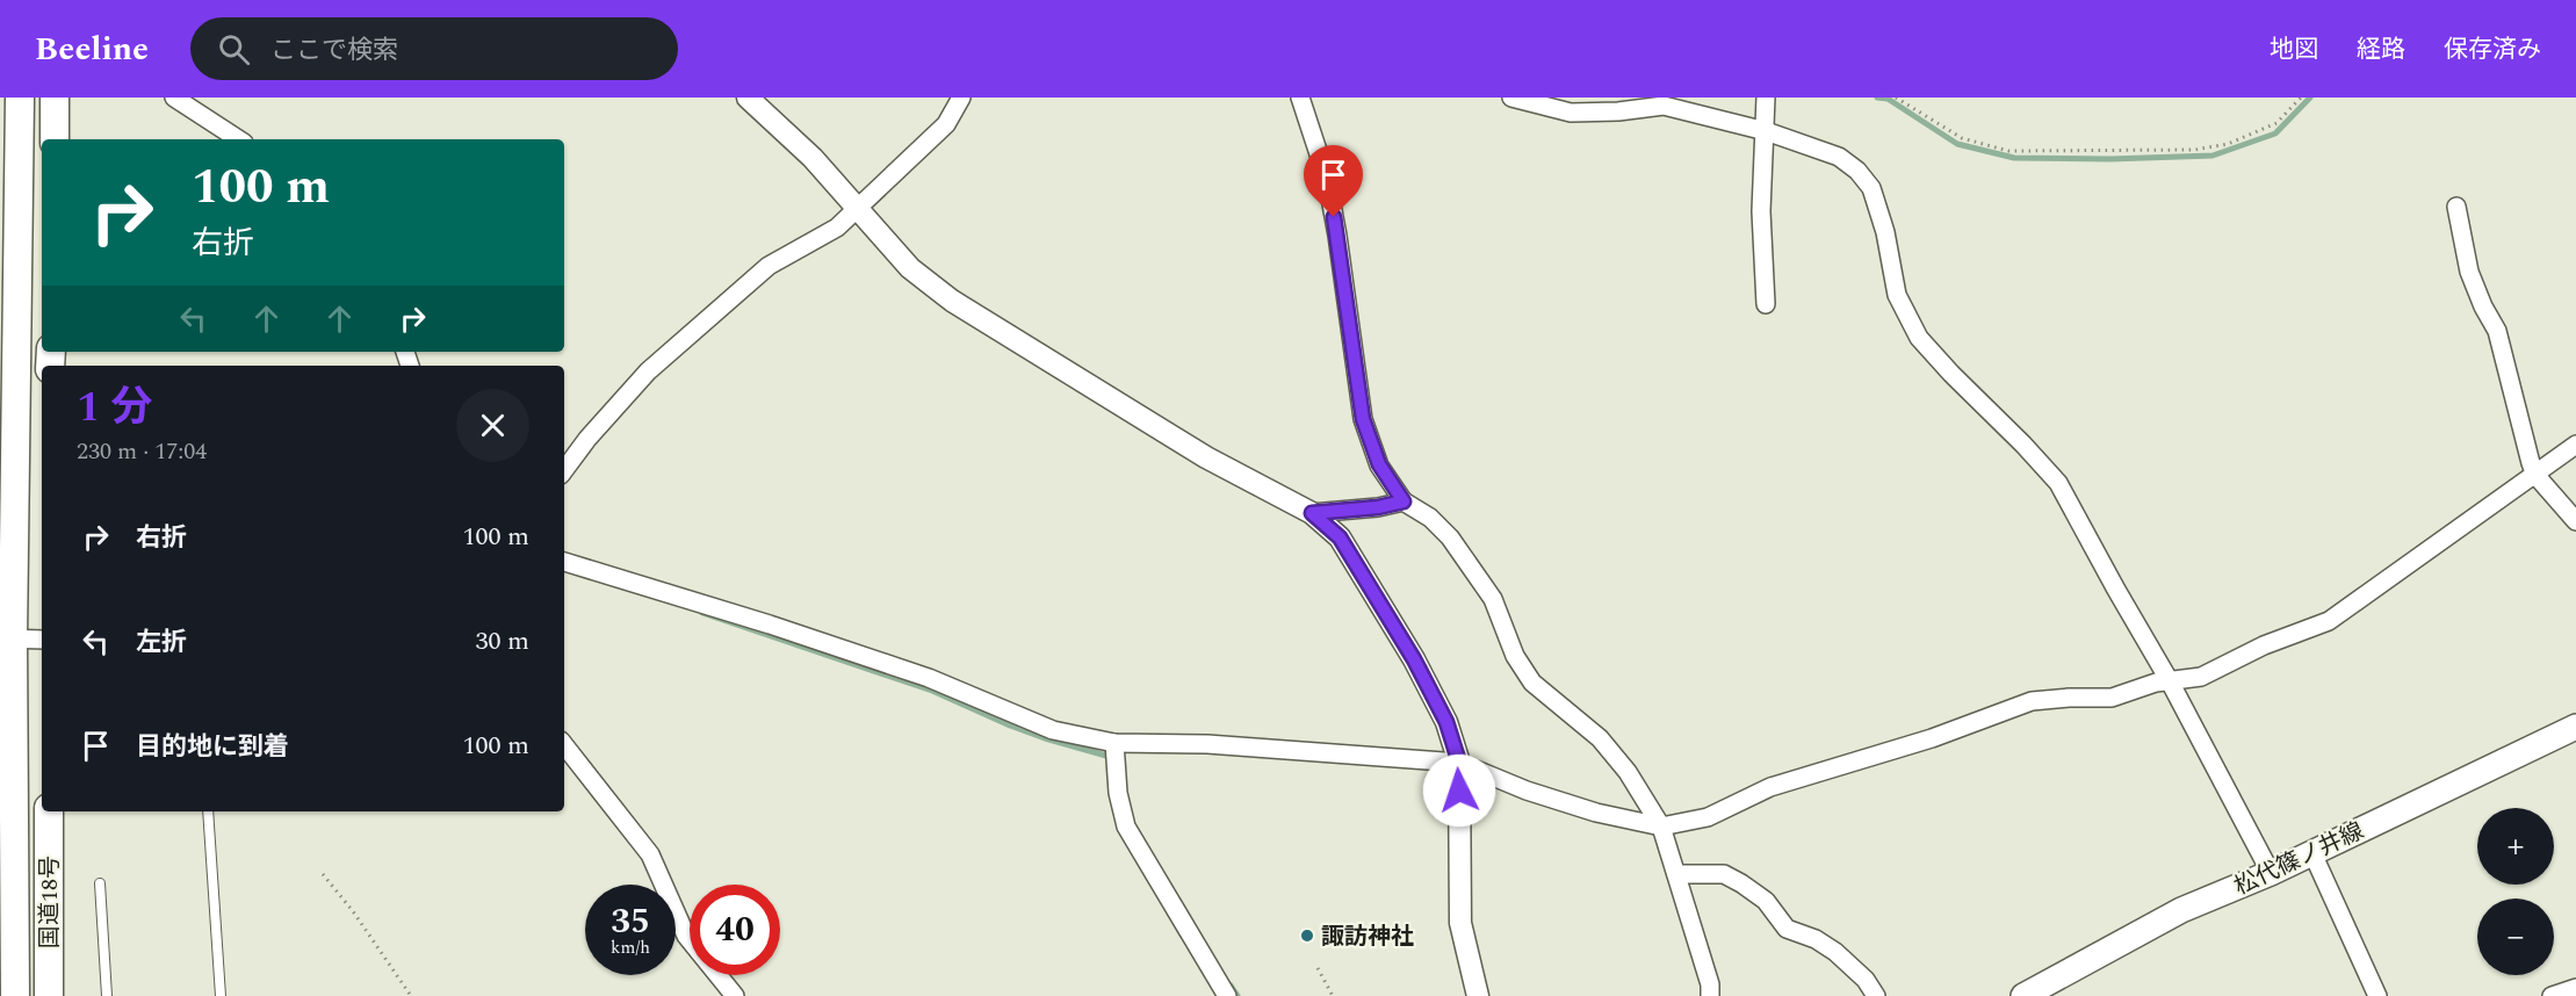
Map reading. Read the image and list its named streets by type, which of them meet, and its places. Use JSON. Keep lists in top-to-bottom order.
{
  "streets": {
    "highway": ["国道18号"],
    "main road": ["松代篠ノ井線"]
  },
  "places": ["諏訪神社"],
  "page": {
    "header": "Beeline",
    "search": "ここで検索",
    "nav": ["地図", "経路", "保存済み"],
    "turn": ["100 m", "右折"],
    "heading": ["1 分", "230 m · 17:04"],
    "list": [
      {
        "name": "右折",
        "value": "100 m"
      },
      {
        "name": "左折",
        "value": "30 m"
      },
      {
        "name": "目的地に到着",
        "value": "100 m"
      }
    ],
    "map_buttons": ["+", "−"],
    "speed": "35 km/h",
    "limit": "40"
  }
}
